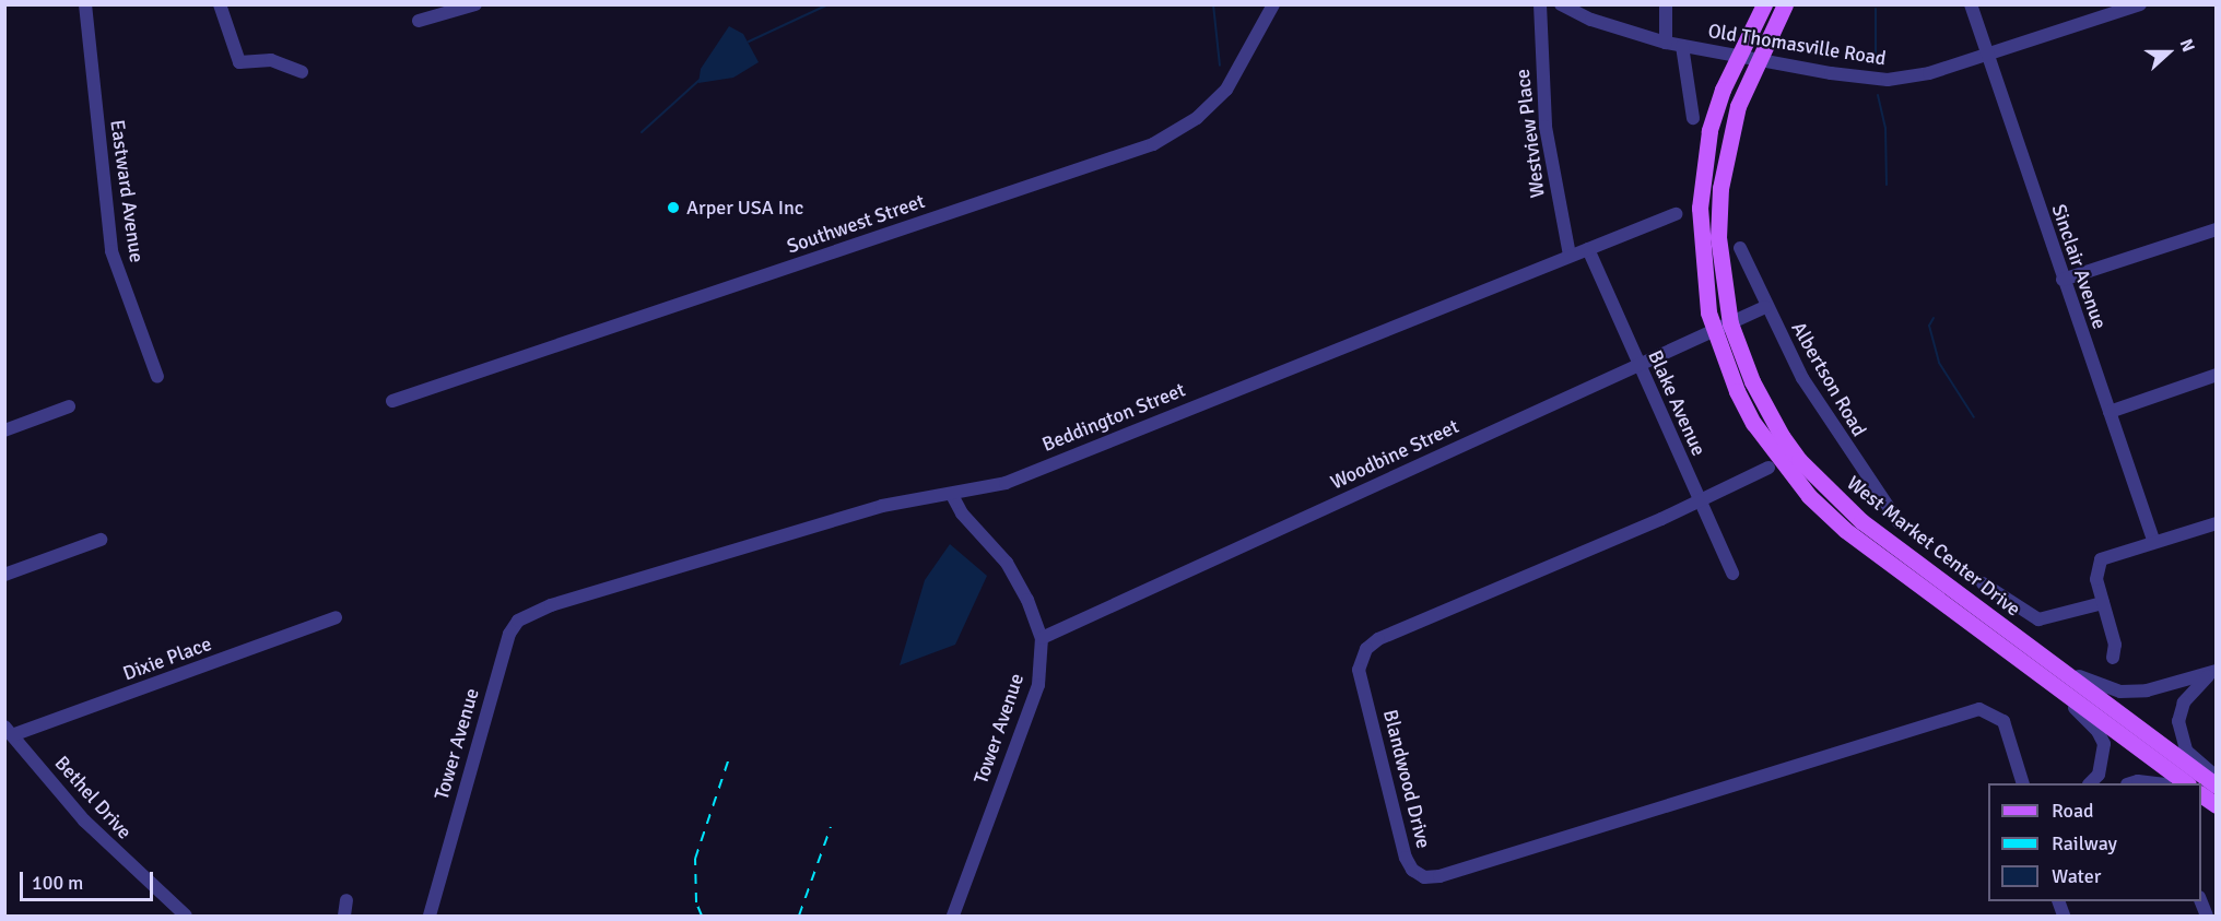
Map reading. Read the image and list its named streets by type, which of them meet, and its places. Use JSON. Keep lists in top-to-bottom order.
{
  "streets": {
    "main road": ["West Market Center Drive"],
    "street": [
      "Old Thomasville Road",
      "Westview Place",
      "Eastward Avenue",
      "Southwest Street",
      "Sinclair Avenue",
      "Albertson Road",
      "Blake Avenue",
      "Beddington Street",
      "Woodbine Street",
      "Dixie Place",
      "Tower Avenue",
      "Blandwood Drive",
      "Bethel Drive"
    ]
  },
  "crossings": [
    ["Old Thomasville Road", "Sinclair Avenue"],
    ["Old Thomasville Road", "West Market Center Drive"],
    ["Westview Place", "Beddington Street"],
    ["Albertson Road", "Woodbine Street"],
    ["Blake Avenue", "Beddington Street"],
    ["Blake Avenue", "Woodbine Street"],
    ["Blake Avenue", "Blandwood Drive"],
    ["Beddington Street", "Tower Avenue"],
    ["Woodbine Street", "West Market Center Drive"],
    ["Woodbine Street", "Tower Avenue"],
    ["Dixie Place", "Bethel Drive"]
  ],
  "places": ["Arper USA Inc"],
  "legend": ["Road", "Railway", "Water"],
  "scale_bar": "100 m",
  "north": "right"
}
